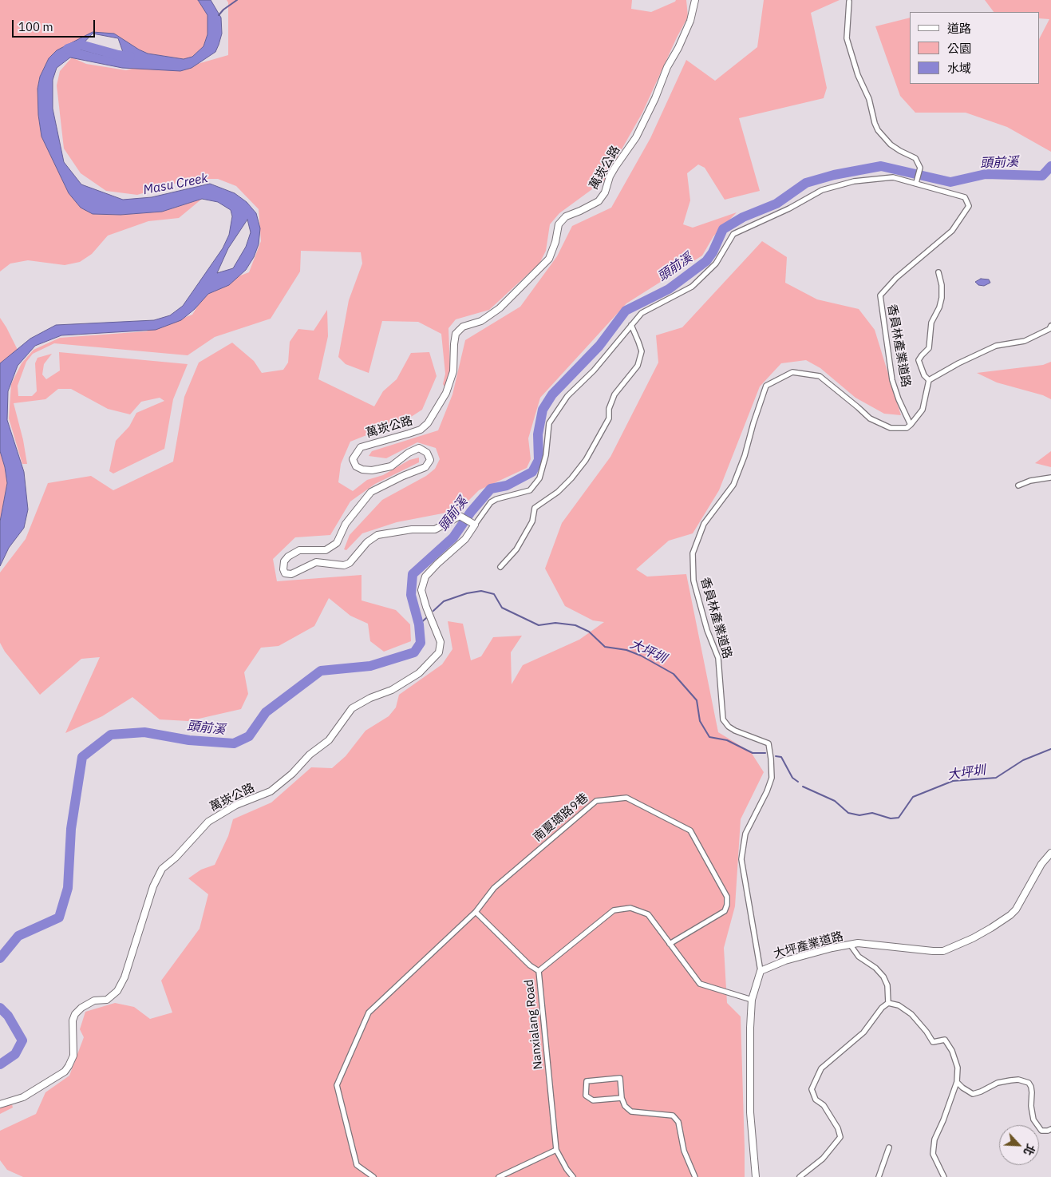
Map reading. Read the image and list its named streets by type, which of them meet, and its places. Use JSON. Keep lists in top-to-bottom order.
{
  "streets": {
    "street": [
      "萬崁公路",
      "香員林產業道路",
      "南夏瑯路9巷",
      "大坪產業道路",
      "Nanxialang Road"
    ]
  },
  "crossings": [
    ["萬崁公路", "香員林產業道路"],
    ["香員林產業道路", "大坪產業道路"],
    ["南夏瑯路9巷", "Nanxialang Road"],
    ["大坪產業道路", "Nanxialang Road"]
  ],
  "water": ["頭前溪", "Masu Creek", "大坪圳"],
  "legend": ["道路", "公園", "水域"],
  "scale_bar": "100 m",
  "north": "bottom right"
}
